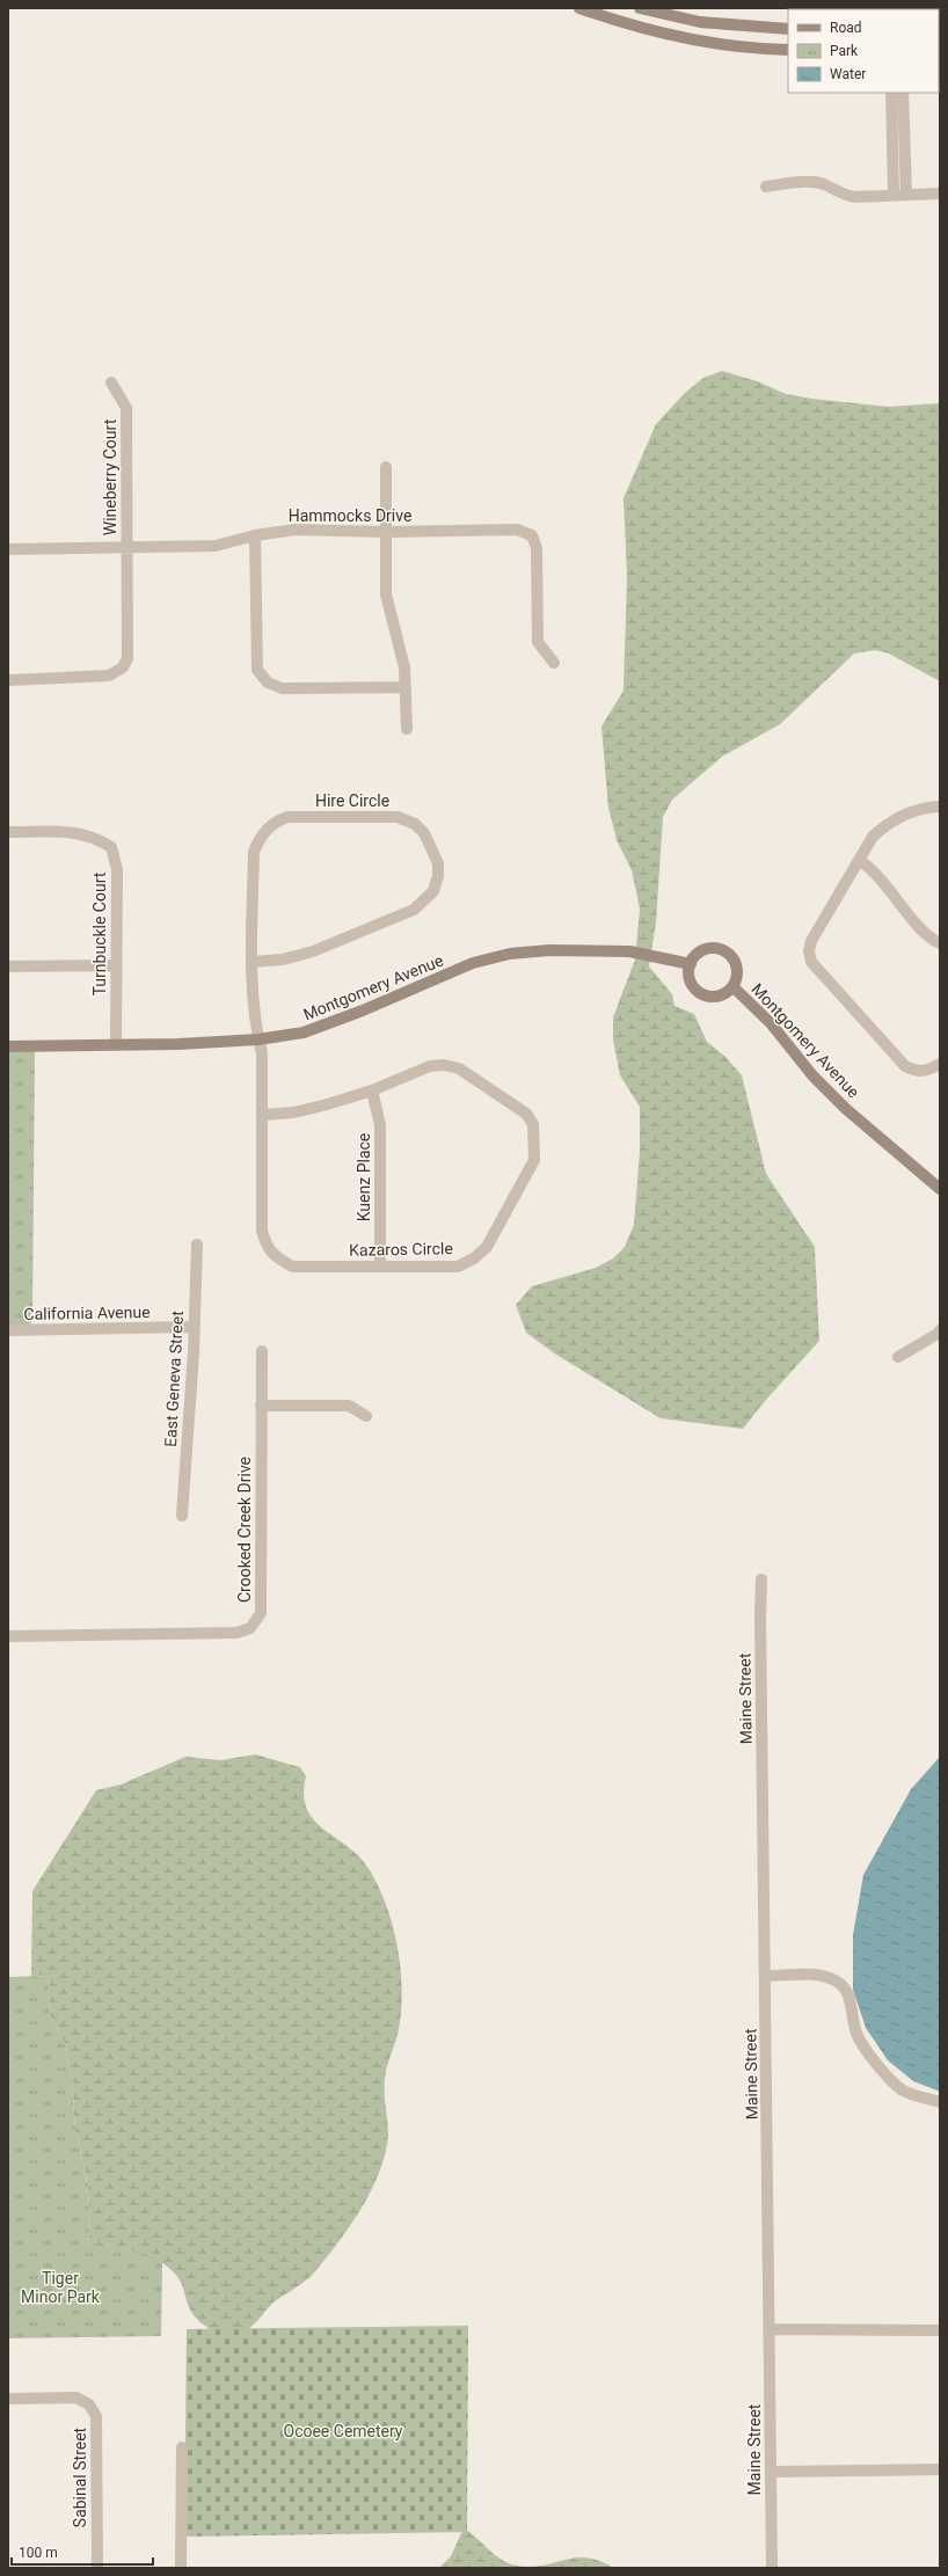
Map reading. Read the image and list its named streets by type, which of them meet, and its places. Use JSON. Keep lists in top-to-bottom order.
{
  "streets": {
    "street": [
      "Wineberry Court",
      "Hammocks Drive",
      "Hire Circle",
      "Turnbuckle Court",
      "Montgomery Avenue",
      "Kuenz Place",
      "Kazaros Circle",
      "California Avenue",
      "East Geneva Street",
      "Crooked Creek Drive",
      "Maine Street",
      "Sabinal Street"
    ]
  },
  "crossings": [
    ["Wineberry Court", "Hammocks Drive"],
    ["Hire Circle", "Montgomery Avenue"],
    ["Hire Circle", "Kazaros Circle"],
    ["Turnbuckle Court", "Montgomery Avenue"],
    ["Montgomery Avenue", "Kazaros Circle"],
    ["Kuenz Place", "Kazaros Circle"],
    ["California Avenue", "East Geneva Street"]
  ],
  "parks": ["Tiger Minor Park", "Ocoee Cemetery"],
  "legend": ["Road", "Park", "Water"],
  "scale_bar": "100 m"
}
